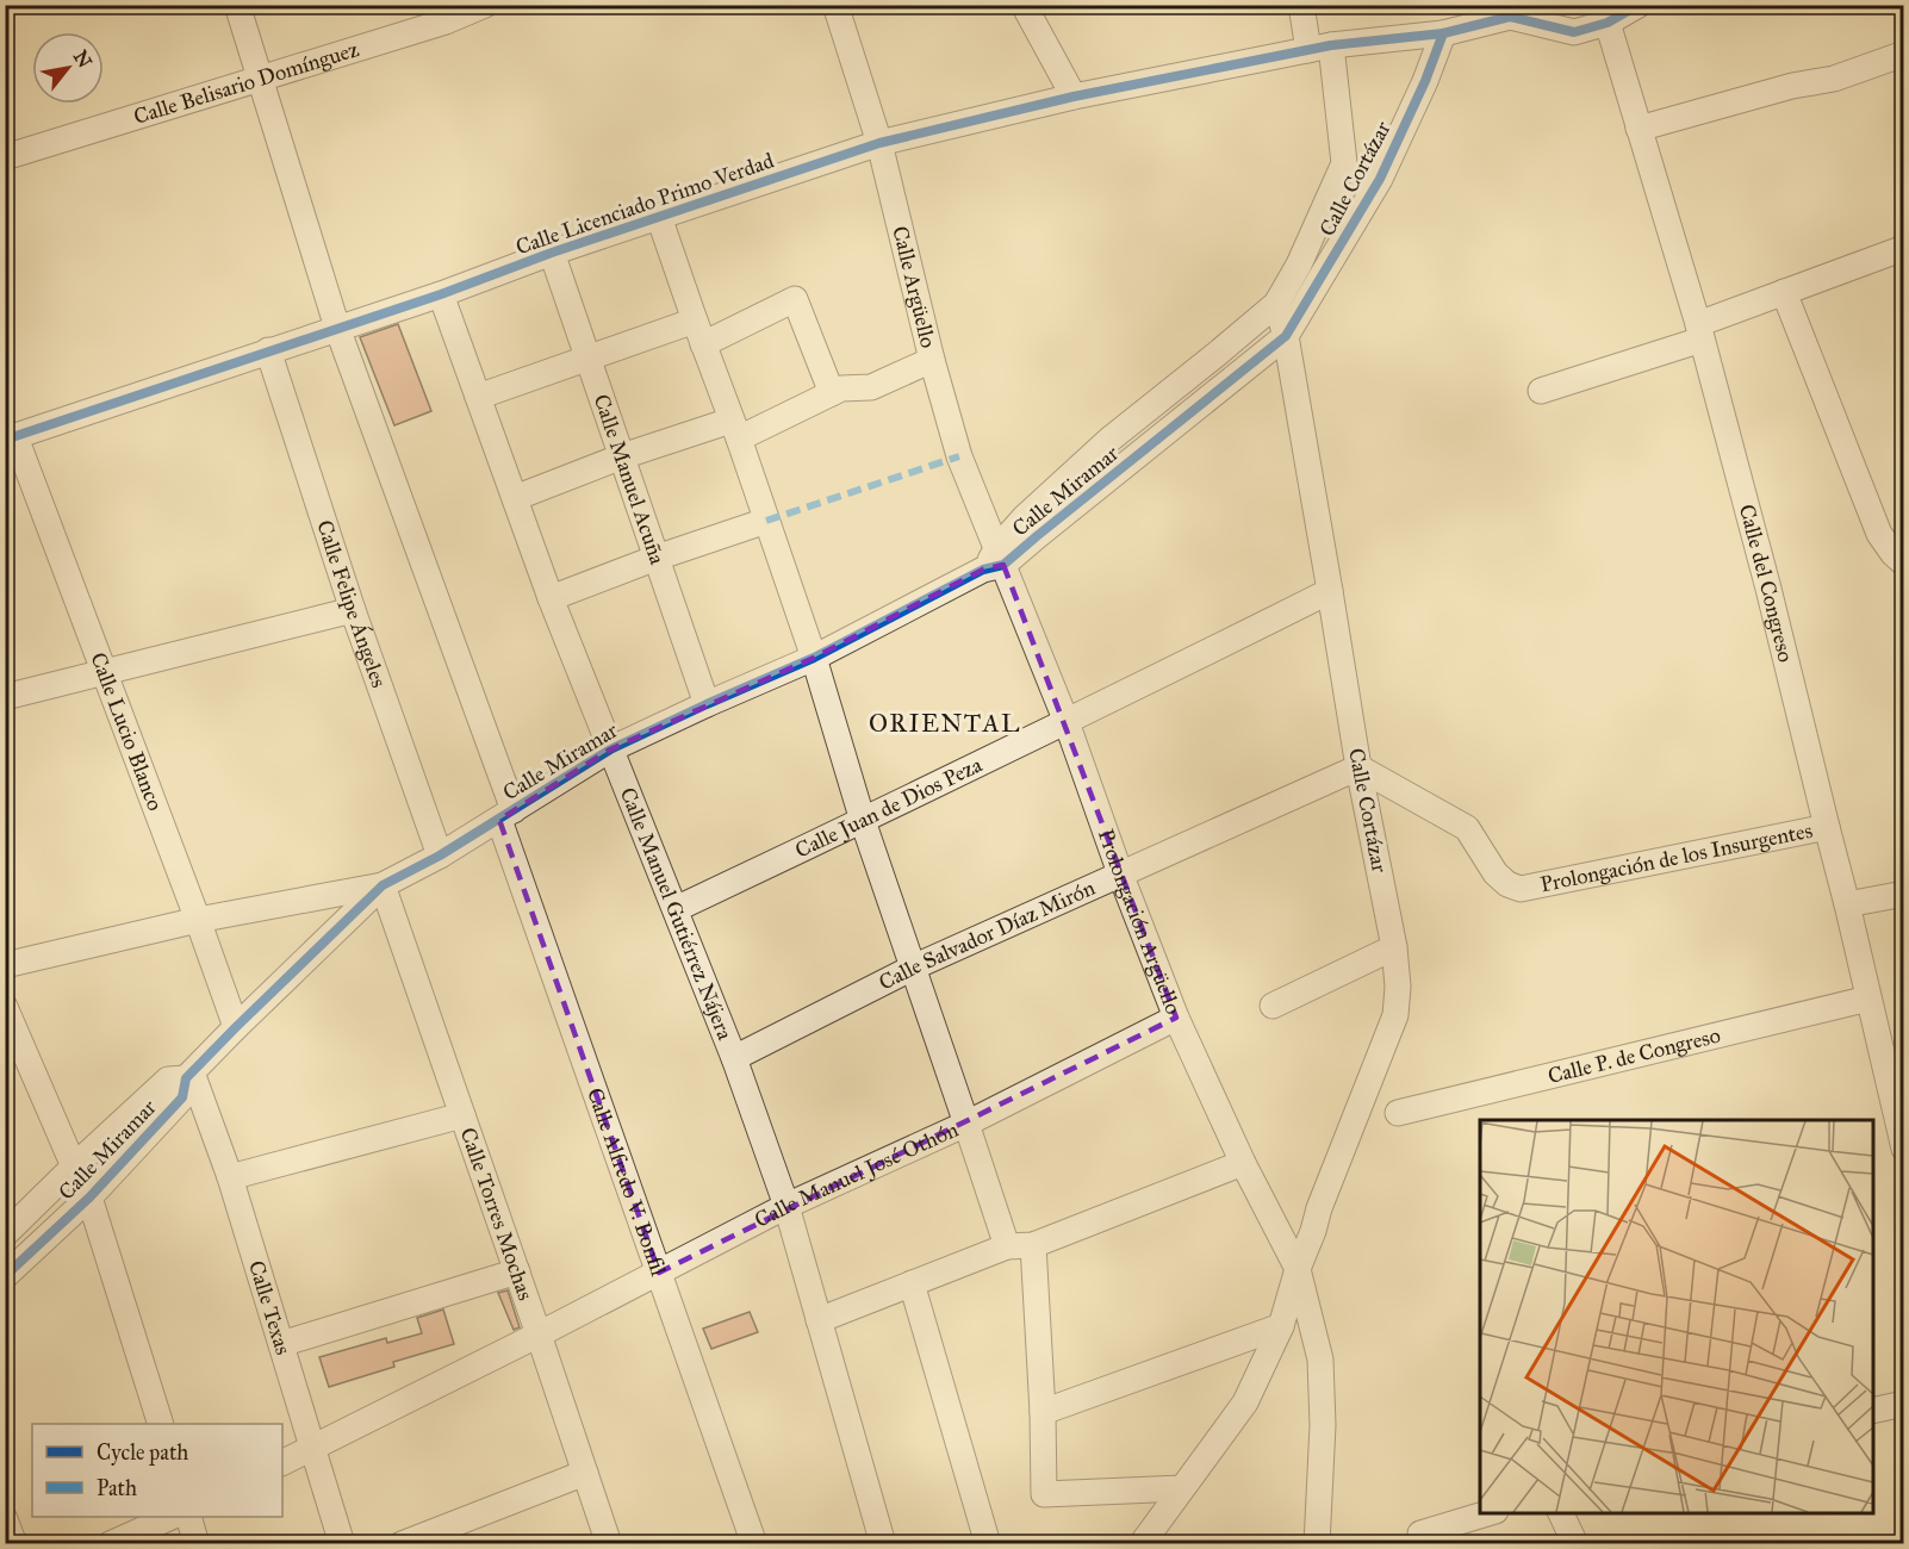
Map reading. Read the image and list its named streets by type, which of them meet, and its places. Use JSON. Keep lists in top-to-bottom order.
{
  "streets": {
    "street": [
      "Calle Belisario Domínguez",
      "Calle Cortázar",
      "Calle Licenciado Primo Verdad",
      "Calle Argüello",
      "Calle Manuel Acuña",
      "Calle Miramar",
      "Calle del Congreso",
      "Calle Felipe Ángeles",
      "Calle Lucio Blanco",
      "Calle Juan de Dios Peza",
      "Prolongación de los Insurgentes",
      "Calle Manuel Gutiérrez Nájera",
      "Prolongación Argüello",
      "Calle Salvador Díaz Mirón",
      "Calle P. de Congreso",
      "Calle Manuel José Othón",
      "Calle Alfredo V. Bonfil",
      "Calle Torres Mochas",
      "Calle Texas"
    ]
  },
  "crossings": [
    ["Calle Cortázar", "Calle Licenciado Primo Verdad"],
    ["Calle Cortázar", "Calle Miramar"],
    ["Calle Cortázar", "Calle Juan de Dios Peza"],
    ["Calle Cortázar", "Prolongación de los Insurgentes"],
    ["Calle Cortázar", "Prolongación Argüello"],
    ["Calle Cortázar", "Calle Salvador Díaz Mirón"],
    ["Calle Licenciado Primo Verdad", "Calle Argüello"],
    ["Calle Licenciado Primo Verdad", "Calle Manuel Acuña"],
    ["Calle Licenciado Primo Verdad", "Calle Miramar"],
    ["Calle Licenciado Primo Verdad", "Calle del Congreso"],
    ["Calle Licenciado Primo Verdad", "Calle Felipe Ángeles"],
    ["Calle Licenciado Primo Verdad", "Calle Lucio Blanco"],
    ["Calle Licenciado Primo Verdad", "Calle Manuel Gutiérrez Nájera"],
    ["Calle Argüello", "Calle Miramar"],
    ["Calle Argüello", "Prolongación Argüello"],
    ["Calle Manuel Acuña", "Calle Miramar"],
    ["Calle Miramar", "Calle Felipe Ángeles"],
    ["Calle Miramar", "Calle Lucio Blanco"],
    ["Calle Miramar", "Calle Manuel Gutiérrez Nájera"],
    ["Calle Miramar", "Prolongación Argüello"],
    ["Calle Miramar", "Calle Alfredo V. Bonfil"],
    ["Calle Miramar", "Calle Torres Mochas"],
    ["Calle Miramar", "Calle Texas"],
    ["Calle del Congreso", "Prolongación de los Insurgentes"],
    ["Calle del Congreso", "Calle P. de Congreso"],
    ["Calle Juan de Dios Peza", "Calle Manuel Gutiérrez Nájera"],
    ["Calle Juan de Dios Peza", "Prolongación Argüello"],
    ["Prolongación de los Insurgentes", "Calle Salvador Díaz Mirón"],
    ["Calle Manuel Gutiérrez Nájera", "Calle Salvador Díaz Mirón"],
    ["Calle Manuel Gutiérrez Nájera", "Calle Manuel José Othón"],
    ["Prolongación Argüello", "Calle Salvador Díaz Mirón"],
    ["Prolongación Argüello", "Calle Manuel José Othón"],
    ["Calle Manuel José Othón", "Calle Alfredo V. Bonfil"],
    ["Calle Manuel José Othón", "Calle Torres Mochas"],
    ["Calle Manuel José Othón", "Calle Texas"]
  ],
  "districts": ["ORIENTAL"],
  "legend": ["Cycle path", "Path"],
  "north": "top right"
}
